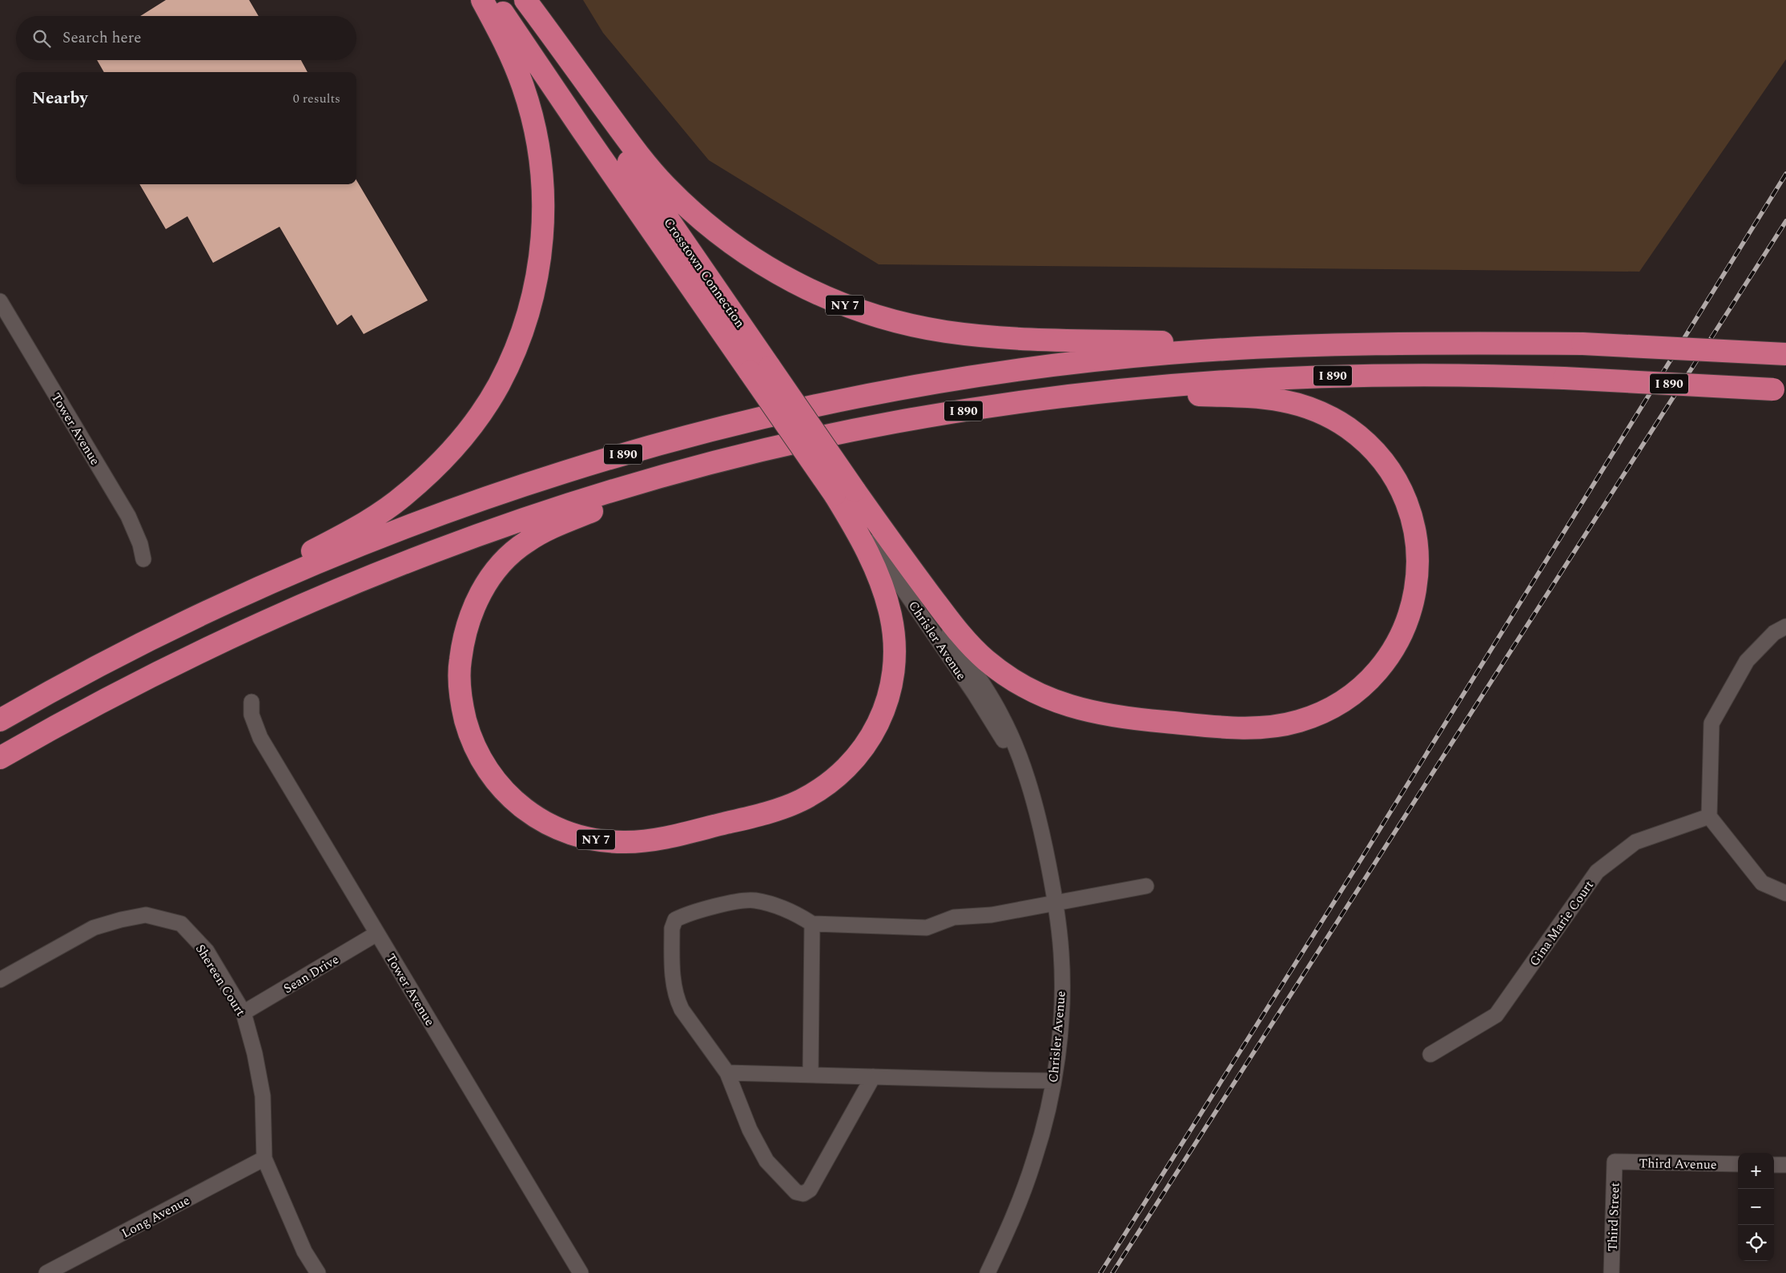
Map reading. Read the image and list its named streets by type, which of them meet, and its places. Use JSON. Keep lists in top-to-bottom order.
{
  "streets": {
    "highway": ["Crosstown Connection", "NY 7", "I 890"],
    "street": [
      "Tower Avenue",
      "Chrisler Avenue",
      "Gina Marie Court",
      "Sean Drive",
      "Shereen Court",
      "Third Avenue",
      "Long Avenue",
      "Third Street"
    ]
  },
  "crossings": [
    ["Crosstown Connection", "NY 7"],
    ["Crosstown Connection", "I 890"],
    ["Crosstown Connection", "Chrisler Avenue"],
    ["NY 7", "I 890"],
    ["NY 7", "Chrisler Avenue"],
    ["Tower Avenue", "Sean Drive"],
    ["Sean Drive", "Shereen Court"],
    ["Shereen Court", "Long Avenue"],
    ["Third Avenue", "Third Street"]
  ],
  "page": {
    "search": "Search here",
    "heading": ["Nearby", "0 results"],
    "map_buttons": ["+", "−"]
  }
}
